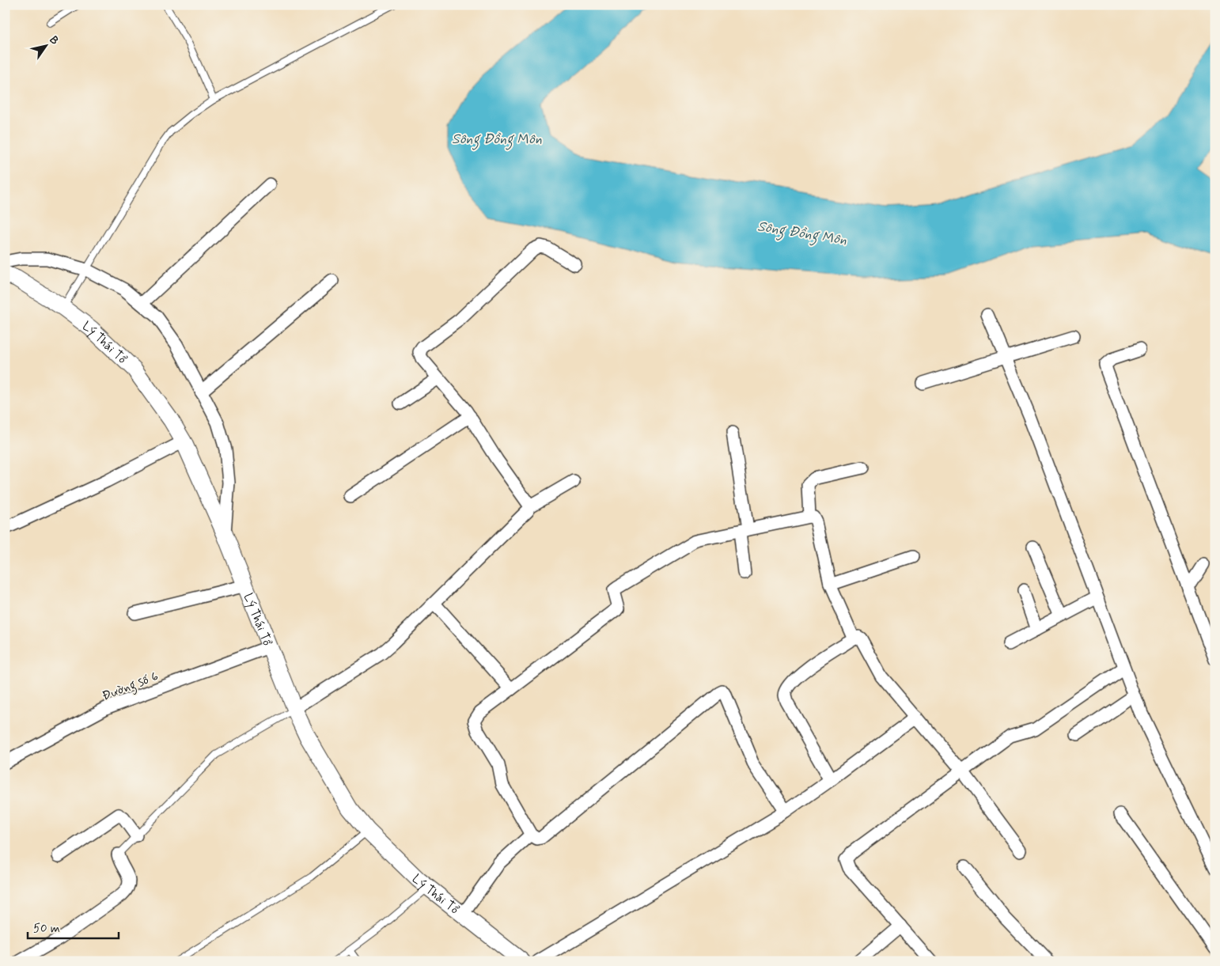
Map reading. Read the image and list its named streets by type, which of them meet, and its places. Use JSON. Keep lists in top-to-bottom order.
{
  "streets": {
    "main road": ["Lý Thái Tổ"],
    "street": ["Đường số 6"]
  },
  "crossings": [
    ["Lý Thái Tổ", "Đường số 6"]
  ],
  "water": ["Sông Đồng Môn"],
  "scale_bar": "50 m",
  "north": "top right"
}
